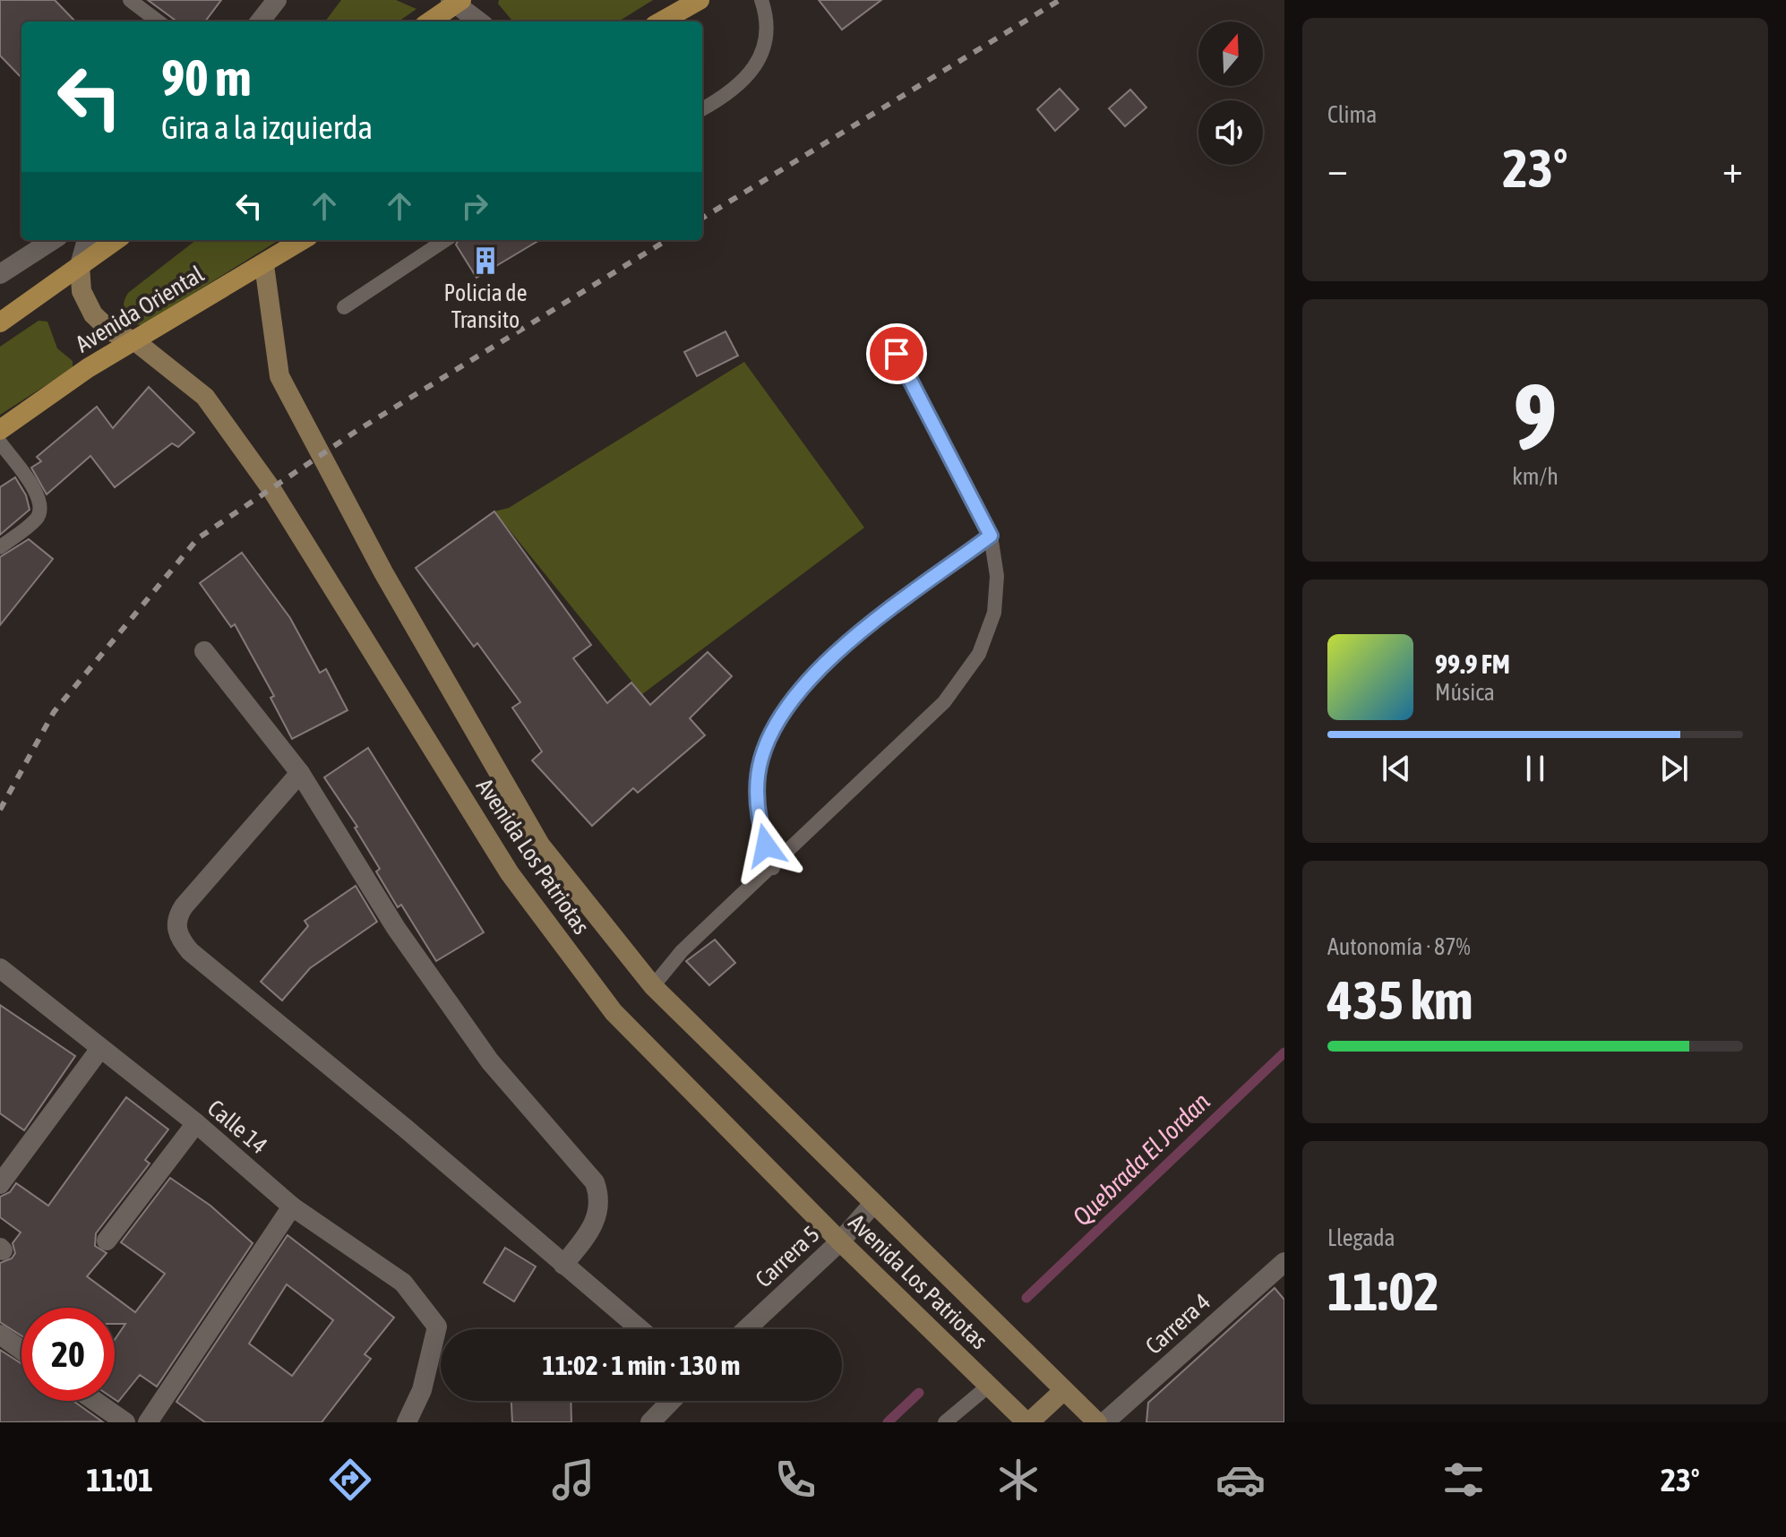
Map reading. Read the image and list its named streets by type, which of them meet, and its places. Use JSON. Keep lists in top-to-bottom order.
{
  "streets": {
    "main road": ["Avenida Oriental", "Avenida Los Patriotas"],
    "street": ["Calle 14", "Carrera 5", "Carrera 4"]
  },
  "crossings": [
    ["Avenida Oriental", "Avenida Los Patriotas"],
    ["Avenida Los Patriotas", "Carrera 5"]
  ],
  "water": ["Quebrada El Jordan"],
  "places": {
    "building": ["Policia de Transito"]
  },
  "north": "top",
  "page": {
    "tile": [
      "Clima",
      ["9", "km/h"],
      ["Autonomía · 87%", "435 km"],
      ["Llegada", "11:02"]
    ],
    "turn": ["90 m", "Gira a la izquierda"],
    "heat": ["−", "23°", "+"],
    "song": ["99.9 FM", "Música"],
    "limit": "20",
    "trip": "11:02 · 1 min · 130 m",
    "tabs": ["11:01", "23°"]
  }
}
